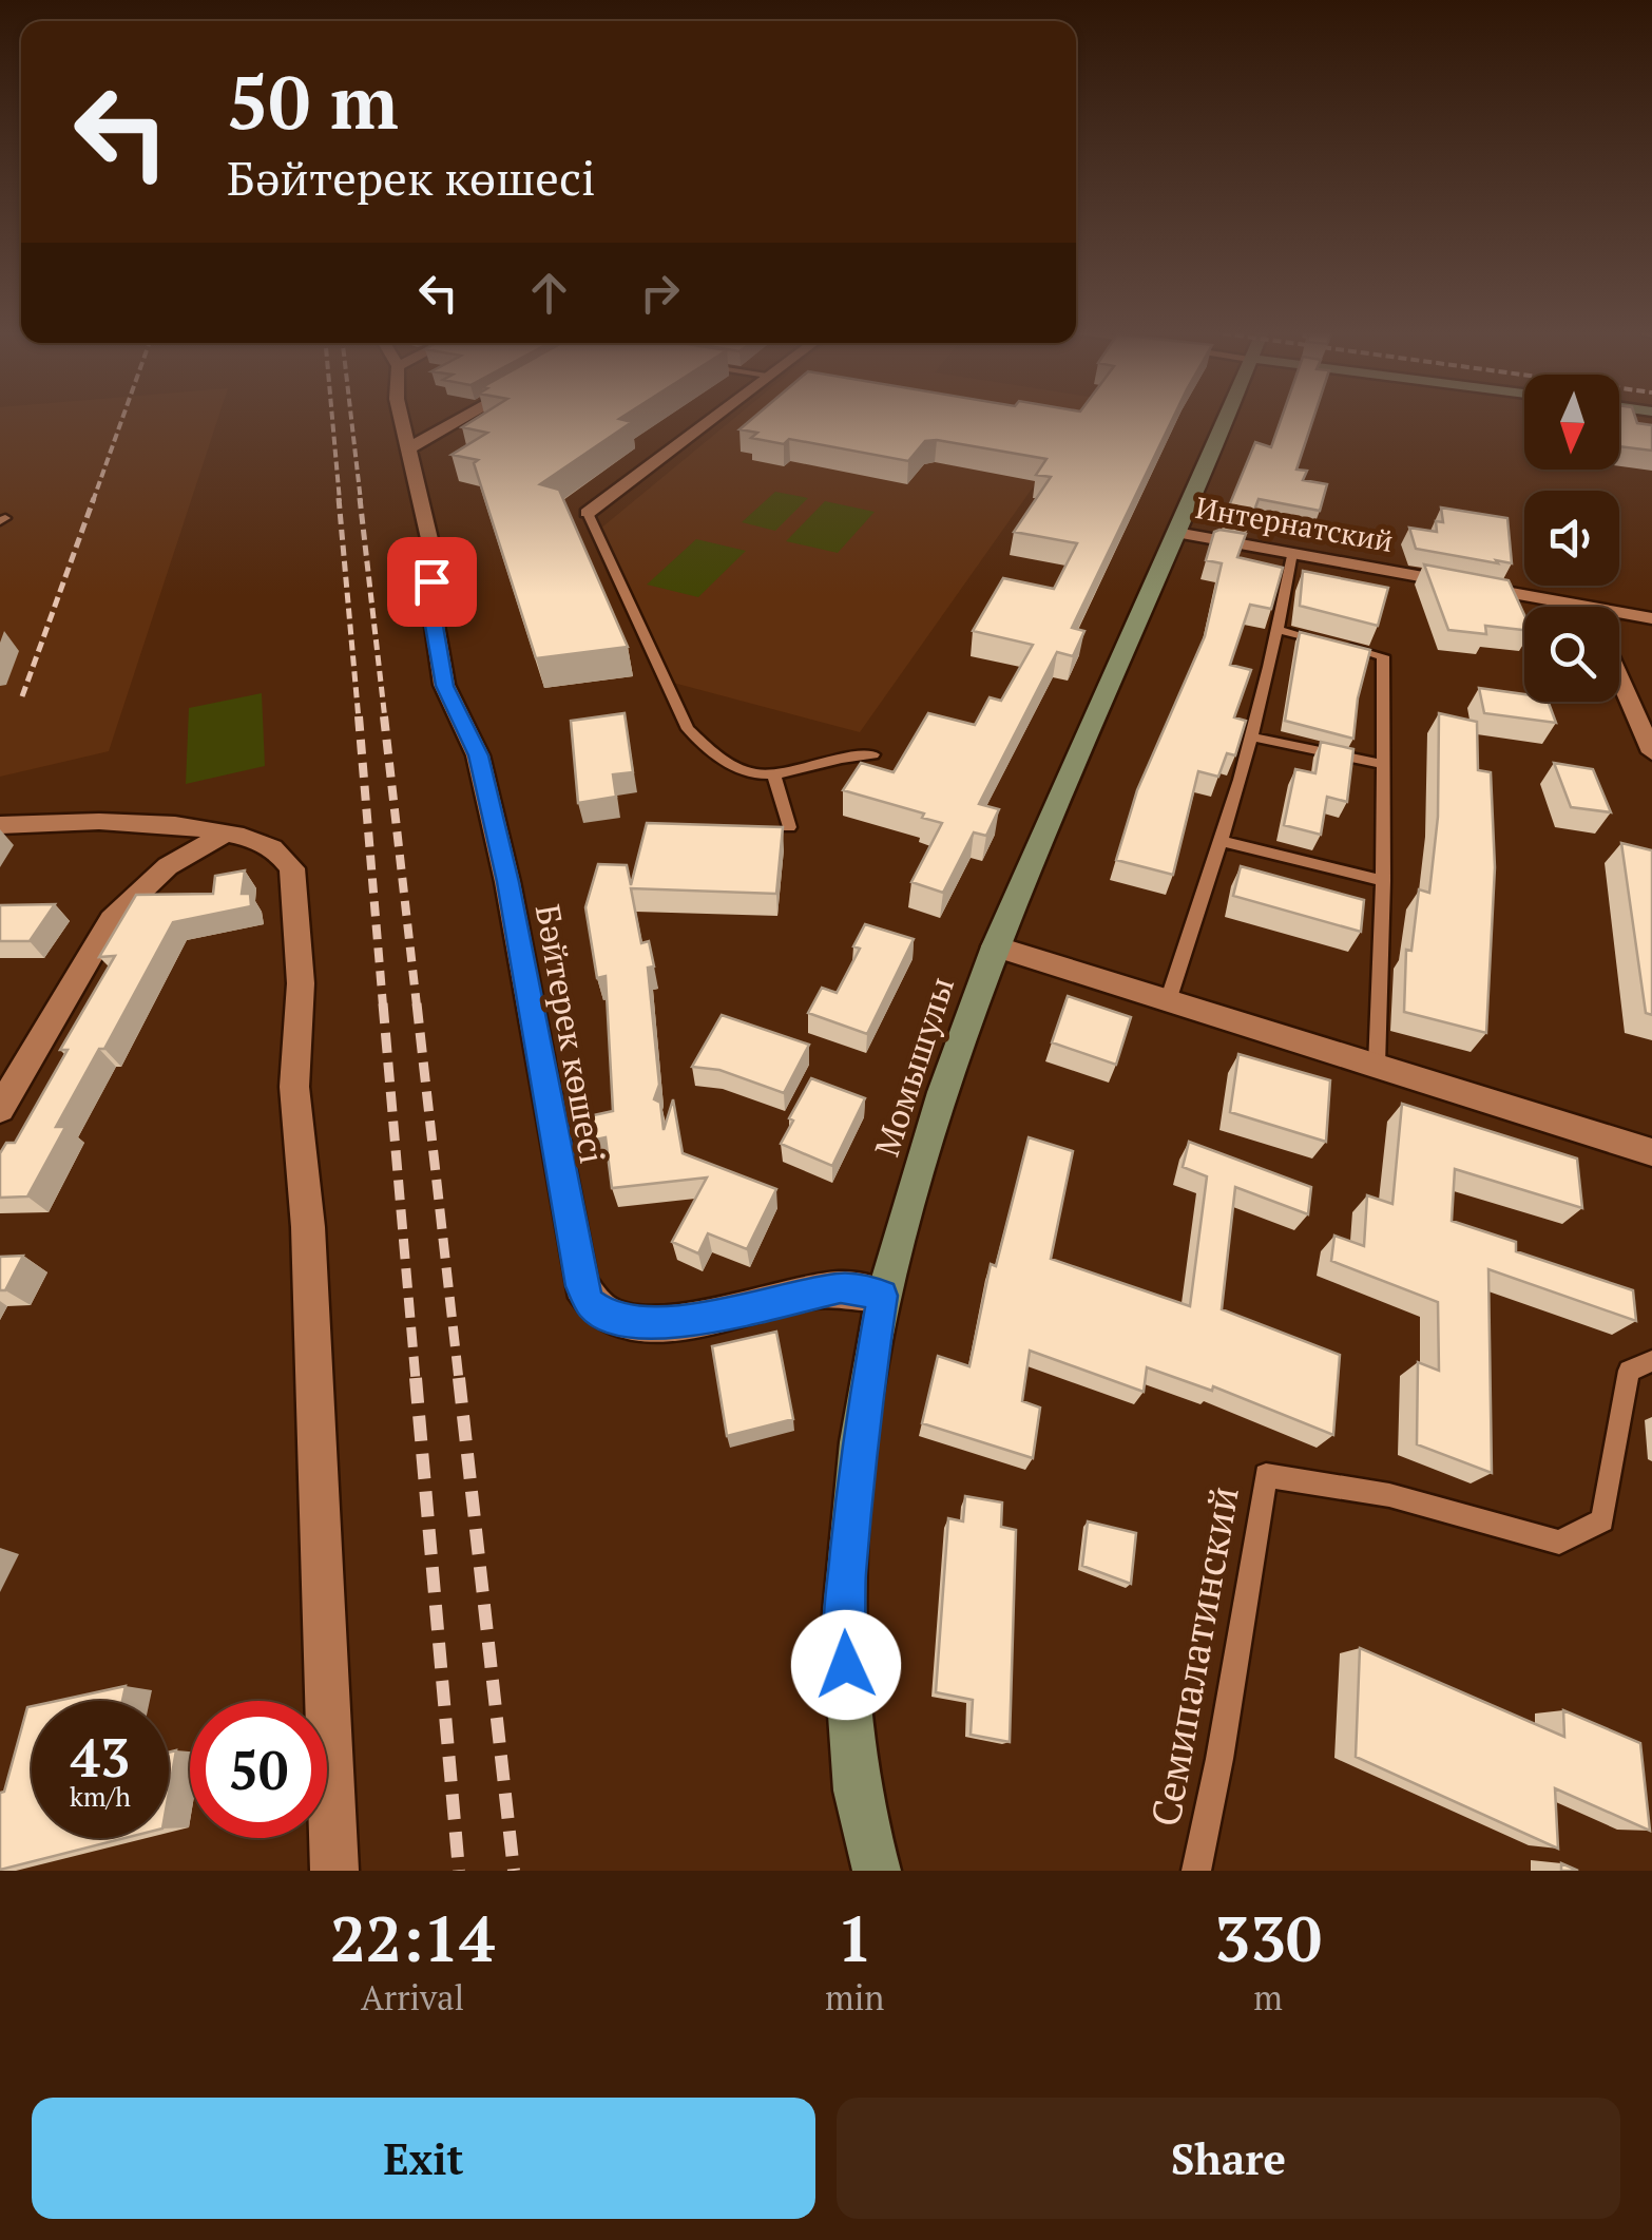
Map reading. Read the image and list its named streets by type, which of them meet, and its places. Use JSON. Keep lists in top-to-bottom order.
{
  "streets": {
    "main road": ["Момышулы"],
    "street": ["Интернатский", "Бәйтерек көшесі"],
    "lane": ["Семипалатинский"]
  },
  "crossings": [
    ["Интернатский", "Момышулы"],
    ["Бәйтерек көшесі", "Момышулы"]
  ],
  "north": "bottom",
  "page": {
    "turn": ["50 m", "Бәйтерек көшесі"],
    "speed": "43 km/h",
    "limit": "50",
    "eta": [
      "22:14",
      "Arrival",
      "1",
      "min",
      "330",
      "m"
    ],
    "buttons": ["Exit", "Share"]
  }
}
